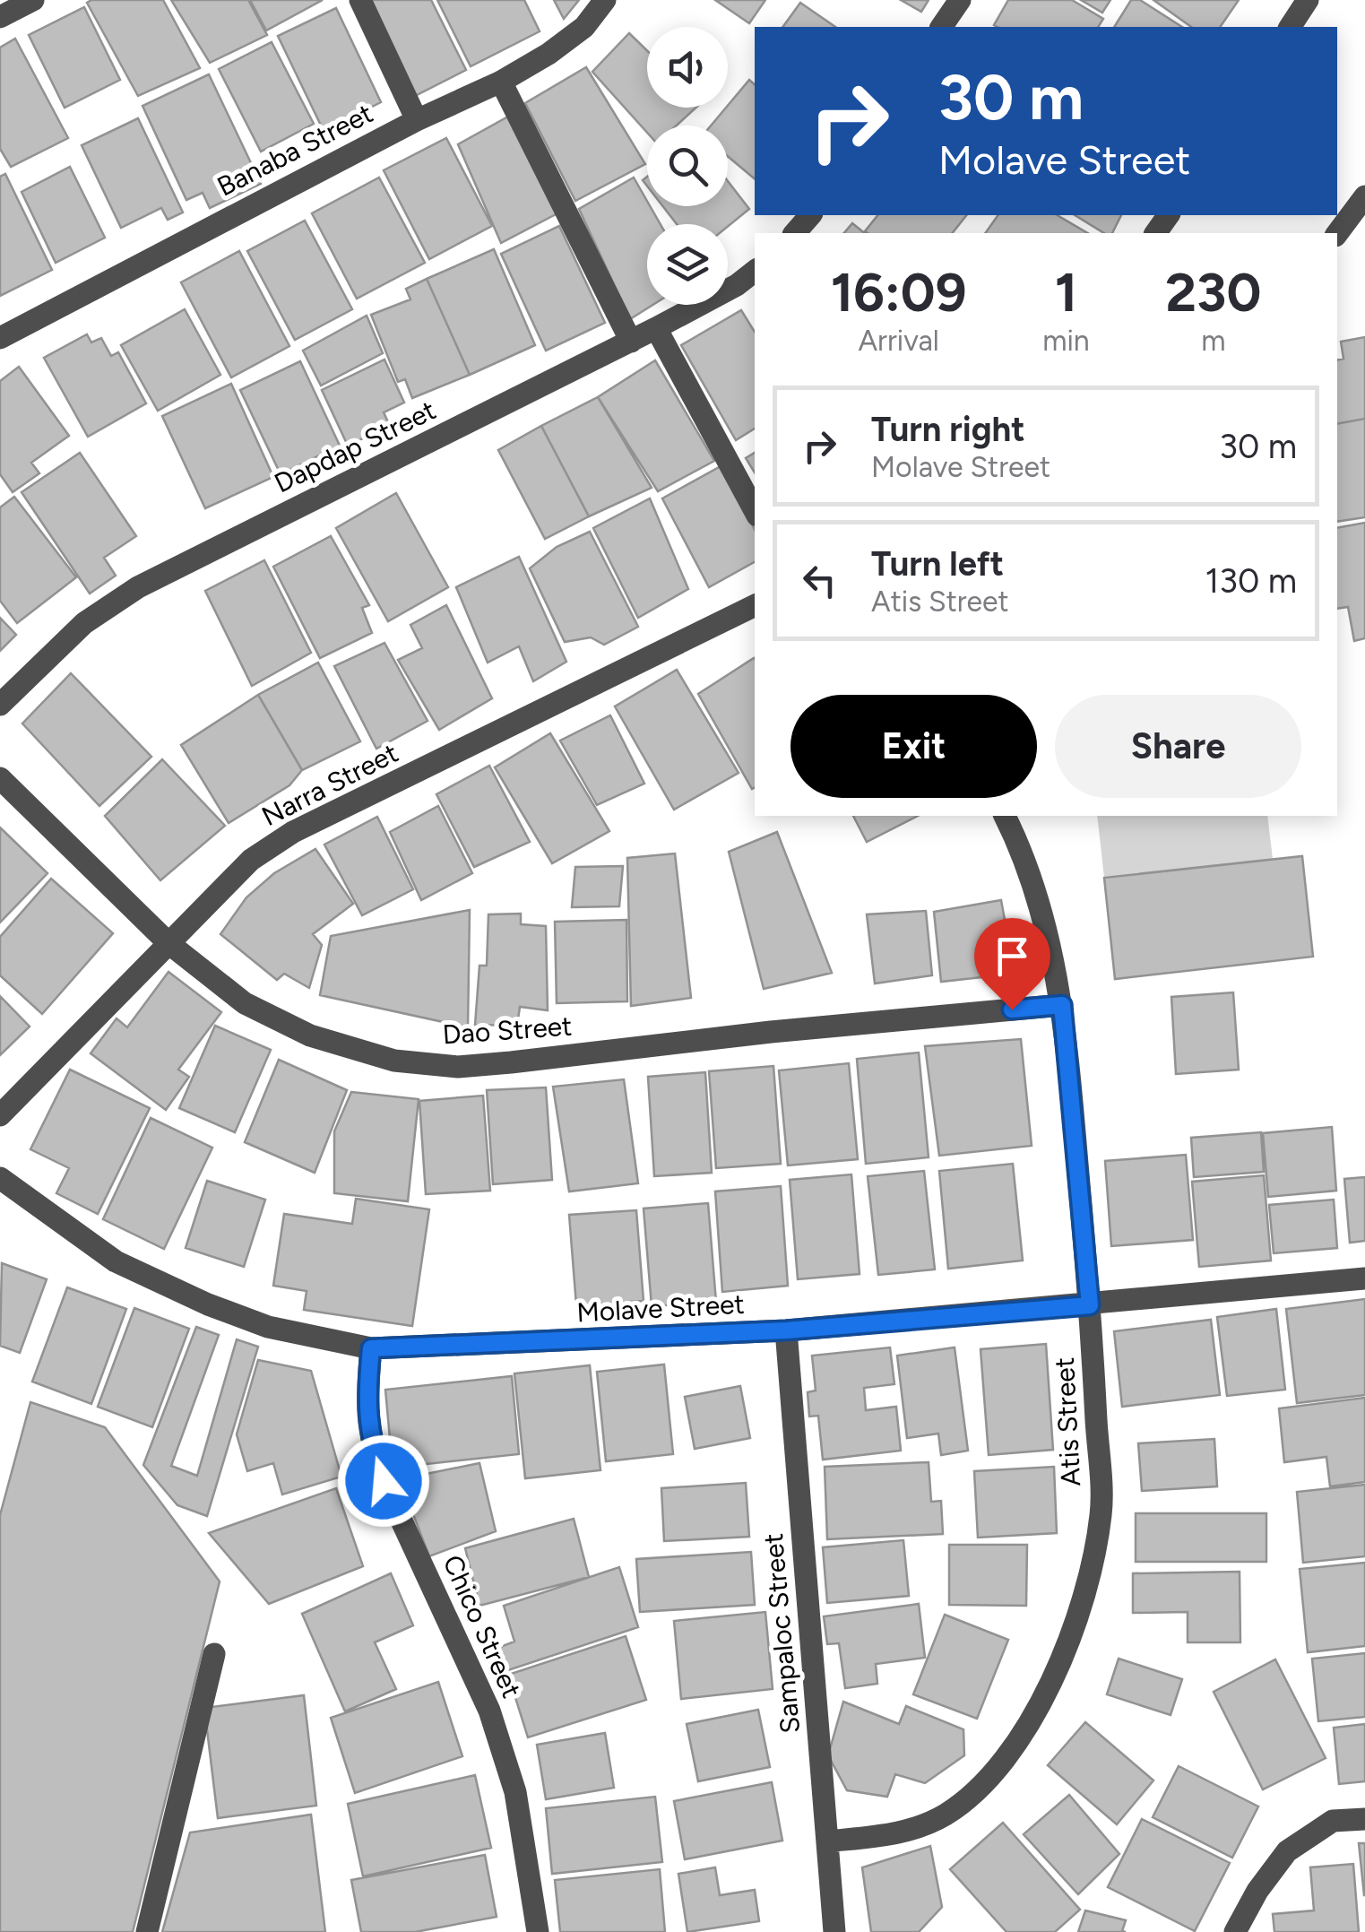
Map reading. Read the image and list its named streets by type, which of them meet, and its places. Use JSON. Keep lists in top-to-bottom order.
{
  "streets": {
    "street": [
      "Banaba Street",
      "Dapdap Street",
      "Narra Street",
      "Dao Street",
      "Molave Street",
      "Atis Street",
      "Chico Street",
      "Sampaloc Street"
    ]
  },
  "crossings": [
    ["Narra Street", "Dao Street"],
    ["Dao Street", "Atis Street"],
    ["Molave Street", "Atis Street"],
    ["Molave Street", "Chico Street"],
    ["Molave Street", "Sampaloc Street"],
    ["Atis Street", "Sampaloc Street"]
  ],
  "page": {
    "turn": ["30 m", "Molave Street"],
    "eta": [
      "16:09",
      "Arrival",
      "1",
      "min",
      "230",
      "m"
    ],
    "list": [
      {
        "name": "Turn right",
        "note": "Molave Street",
        "value": "30 m"
      },
      {
        "name": "Turn left",
        "note": "Atis Street",
        "value": "130 m"
      }
    ],
    "buttons": ["Exit", "Share"]
  }
}
